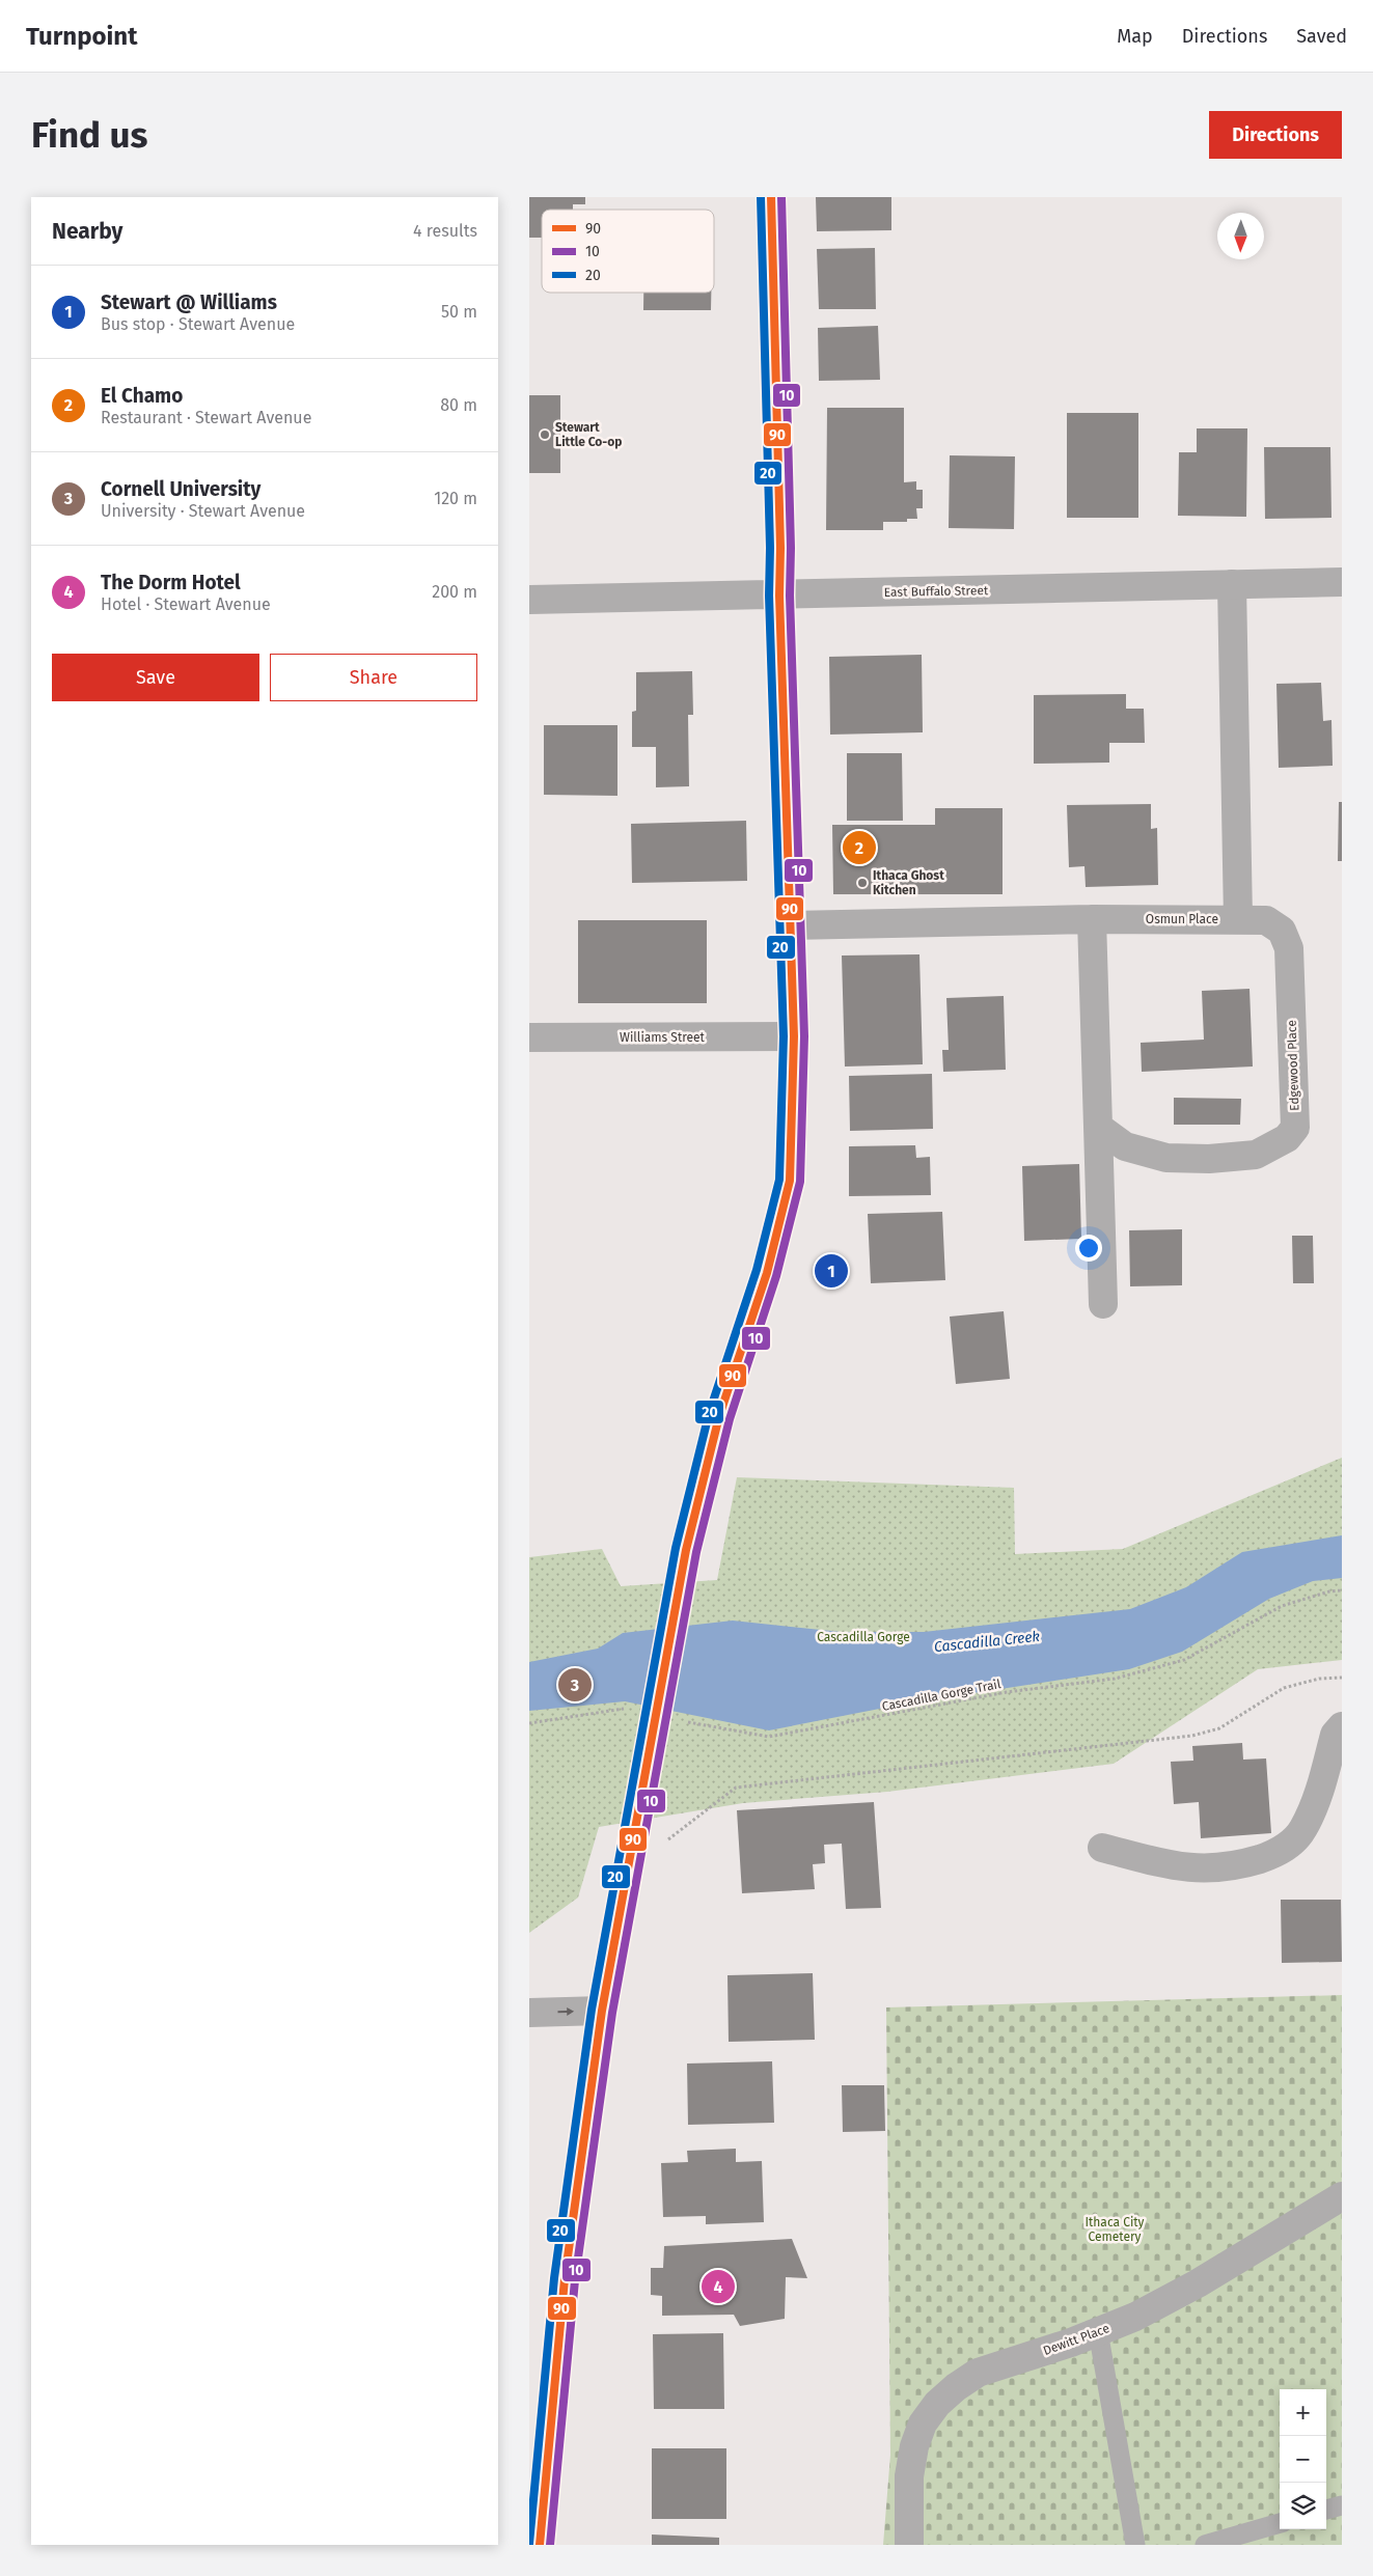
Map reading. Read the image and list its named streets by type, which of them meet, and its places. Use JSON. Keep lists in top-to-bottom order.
{
  "streets": {
    "street": [
      "East Buffalo Street",
      "Osmun Place",
      "Williams Street",
      "Edgewood Place",
      "Dewitt Place"
    ],
    "path": ["Cascadilla Gorge Trail"]
  },
  "crossings": [
    ["Osmun Place", "Edgewood Place"]
  ],
  "water": ["Cascadilla Creek"],
  "parks": ["Cascadilla Gorge", "Ithaca City Cemetery"],
  "places": ["Stewart Little Co-op", "Ithaca Ghost Kitchen"],
  "lines": ["transit line 90", "transit line 10", "transit line 20"],
  "legend": ["90", "10", "20"],
  "north": "bottom",
  "page": {
    "header": "Turnpoint",
    "nav": ["Map", "Directions", "Saved"],
    "buttons": [
      "Directions",
      ["Save", "Share"]
    ],
    "title": "Find us",
    "heading": ["Nearby", "4 results"],
    "list": [
      {
        "mark": "1",
        "name": "Stewart @ Williams",
        "note": "Bus stop · Stewart Avenue",
        "value": "50 m"
      },
      {
        "mark": "2",
        "name": "El Chamo",
        "note": "Restaurant · Stewart Avenue",
        "value": "80 m"
      },
      {
        "mark": "3",
        "name": "Cornell University",
        "note": "University · Stewart Avenue",
        "value": "120 m"
      },
      {
        "mark": "4",
        "name": "The Dorm Hotel",
        "note": "Hotel · Stewart Avenue",
        "value": "200 m"
      }
    ],
    "pins": [
      "2",
      "1",
      "3",
      "4"
    ],
    "map_buttons": ["+", "−"]
  }
}
